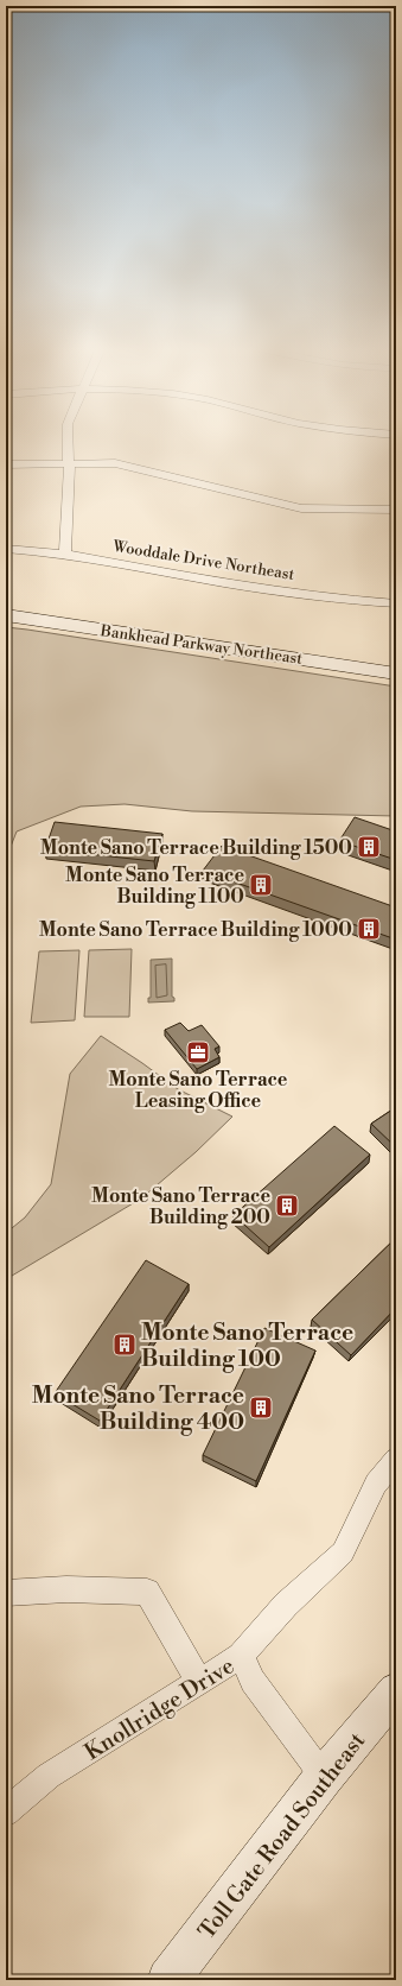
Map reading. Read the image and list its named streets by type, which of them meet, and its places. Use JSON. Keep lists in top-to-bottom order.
{
  "streets": {
    "street": [
      "Wooddale Drive Northeast",
      "Bankhead Parkway Northeast",
      "Knollridge Drive",
      "Toll Gate Road Southeast"
    ]
  },
  "crossings": [
    ["Knollridge Drive", "Toll Gate Road Southeast"]
  ],
  "places": {
    "building": [
      "Monte Sano Terrace Building 1500",
      "Monte Sano Terrace Building 1100",
      "Monte Sano Terrace Building 1000",
      "Monte Sano Terrace Building 200",
      "Monte Sano Terrace Building 100",
      "Monte Sano Terrace Building 400"
    ],
    "office": ["Monte Sano Terrace Leasing Office"]
  }
}
